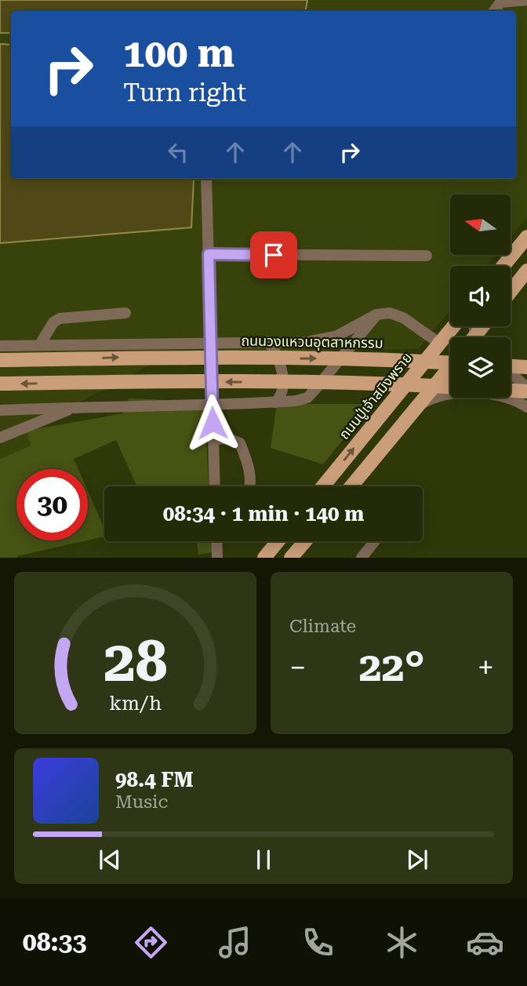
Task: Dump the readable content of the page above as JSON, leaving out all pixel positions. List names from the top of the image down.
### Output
{
  "streets": {
    "main road": ["ถนนวงแหวนอุตสาหกรรม", "ถนนปู่เจ้าสมิงพราย"]
  },
  "north": "left",
  "page": {
    "turn": ["100 m", "Turn right"],
    "limit": "30",
    "trip": "08:34 · 1 min · 140 m",
    "tile": "Climate",
    "heat": ["−", "22°", "+"],
    "song": ["98.4 FM", "Music"],
    "tabs": "08:33",
    "gauge": ["28", "km/h"]
  }
}
